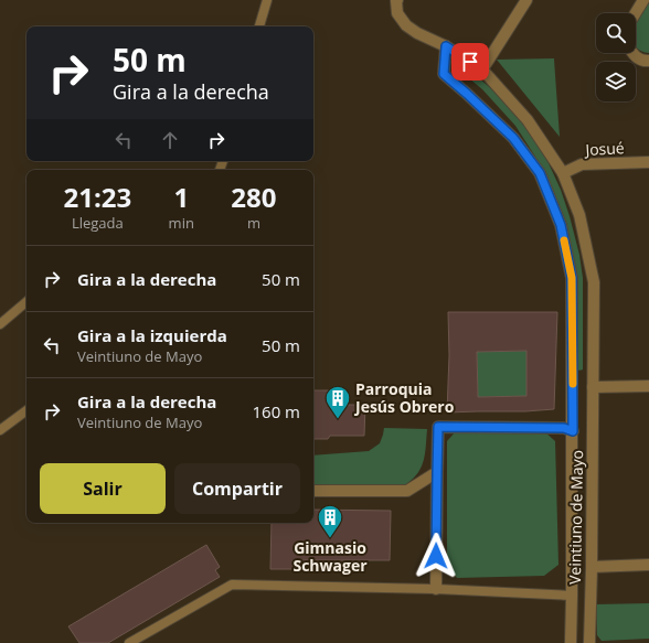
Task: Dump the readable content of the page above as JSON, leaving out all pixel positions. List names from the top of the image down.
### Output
{
  "streets": {
    "street": ["Josué", "Veintiuno de Mayo"]
  },
  "crossings": [
    ["Josué", "Veintiuno de Mayo"]
  ],
  "places": {
    "building": ["Parroquia Jesús Obrero", "Gimnasio Schwager"]
  },
  "page": {
    "turn": ["50 m", "Gira a la derecha"],
    "eta": [
      "21:23",
      "Llegada",
      "1",
      "min",
      "280",
      "m"
    ],
    "list": [
      {
        "name": "Gira a la derecha",
        "value": "50 m"
      },
      {
        "name": "Gira a la izquierda",
        "note": "Veintiuno de Mayo",
        "value": "50 m"
      },
      {
        "name": "Gira a la derecha",
        "note": "Veintiuno de Mayo",
        "value": "160 m"
      }
    ],
    "buttons": ["Salir", "Compartir"]
  }
}
